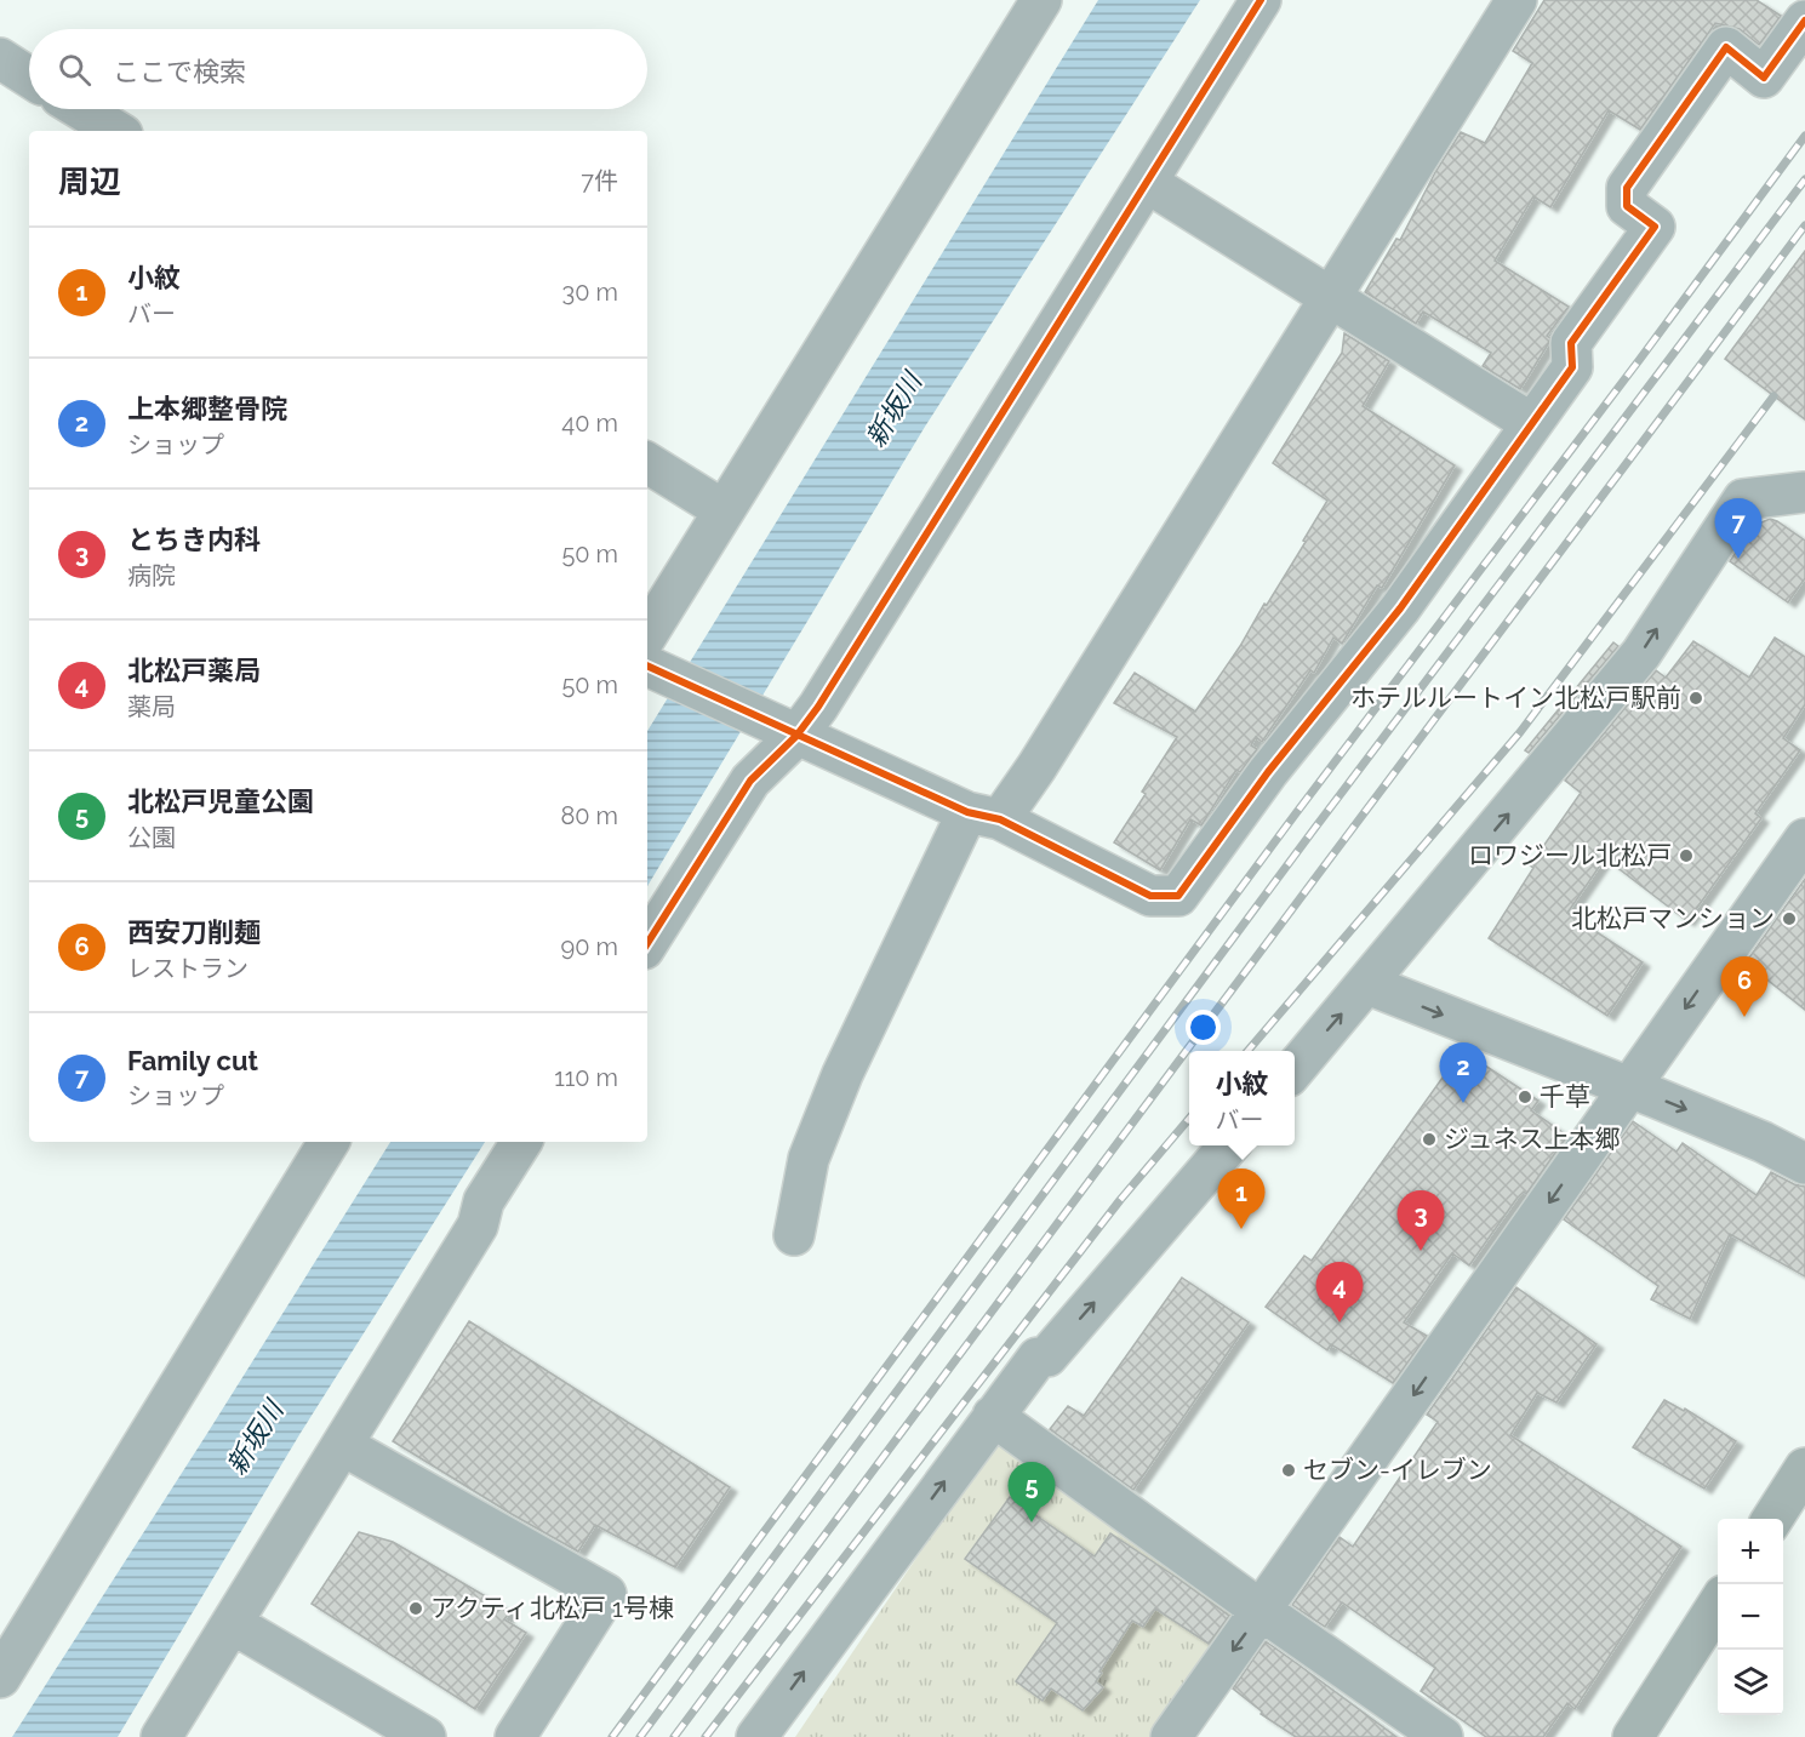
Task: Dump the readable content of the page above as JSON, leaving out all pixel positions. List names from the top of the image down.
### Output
{
  "water": ["新坂川"],
  "places": [
    "ホテルルートイン北松戸駅前",
    "ロワジール北松戸",
    "北松戸マンション",
    "千草",
    "ジュネス上本郷",
    "セブン-イレブン",
    "アクティ北松戸 1号棟"
  ],
  "page": {
    "search": "ここで検索",
    "heading": ["周辺", "7件"],
    "list": [
      {
        "mark": "1",
        "name": "小紋",
        "note": "バー",
        "value": "30 m"
      },
      {
        "mark": "2",
        "name": "上本郷整骨院",
        "note": "ショップ",
        "value": "40 m"
      },
      {
        "mark": "3",
        "name": "とちき内科",
        "note": "病院",
        "value": "50 m"
      },
      {
        "mark": "4",
        "name": "北松戸薬局",
        "note": "薬局",
        "value": "50 m"
      },
      {
        "mark": "5",
        "name": "北松戸児童公園",
        "note": "公園",
        "value": "80 m"
      },
      {
        "mark": "6",
        "name": "西安刀削麺",
        "note": "レストラン",
        "value": "90 m"
      },
      {
        "mark": "7",
        "name": "Family cut",
        "note": "ショップ",
        "value": "110 m"
      }
    ],
    "pins": [
      "7",
      "6",
      "2",
      "1",
      "3",
      "4",
      "5"
    ],
    "popup": ["小紋", "バー"],
    "map_buttons": ["+", "−"]
  }
}
